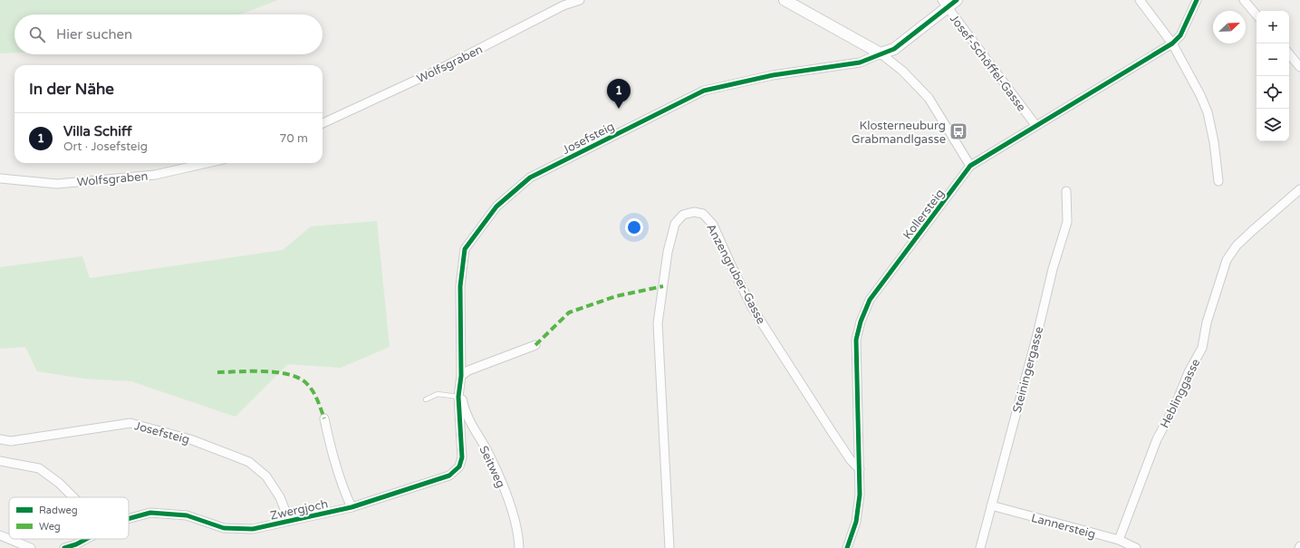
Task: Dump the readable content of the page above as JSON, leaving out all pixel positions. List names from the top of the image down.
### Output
{
  "streets": {
    "street": [
      "Josef-Schöffel-Gasse",
      "Wolfsgraben",
      "Josefsteig",
      "Kollersteig",
      "Anzengruber-Gasse",
      "Steiningergasse",
      "Heblinggasse",
      "Seitweg",
      "Zwergjoch",
      "Lannersteig"
    ]
  },
  "crossings": [
    ["Josef-Schöffel-Gasse", "Kollersteig"],
    ["Josefsteig", "Seitweg"],
    ["Josefsteig", "Zwergjoch"],
    ["Kollersteig", "Anzengruber-Gasse"],
    ["Steiningergasse", "Lannersteig"],
    ["Heblinggasse", "Lannersteig"],
    ["Seitweg", "Zwergjoch"]
  ],
  "places": {
    "bus stop": ["Klosterneuburg Grabmandlgasse"]
  },
  "legend": ["Radweg", "Weg"],
  "north": "top right",
  "page": {
    "map_buttons": ["+", "−"],
    "search": "Hier suchen",
    "heading": "In der Nähe",
    "pins": "1",
    "list": [
      {
        "mark": "1",
        "name": "Villa Schiff",
        "note": "Ort · Josefsteig",
        "value": "70 m"
      }
    ]
  }
}
